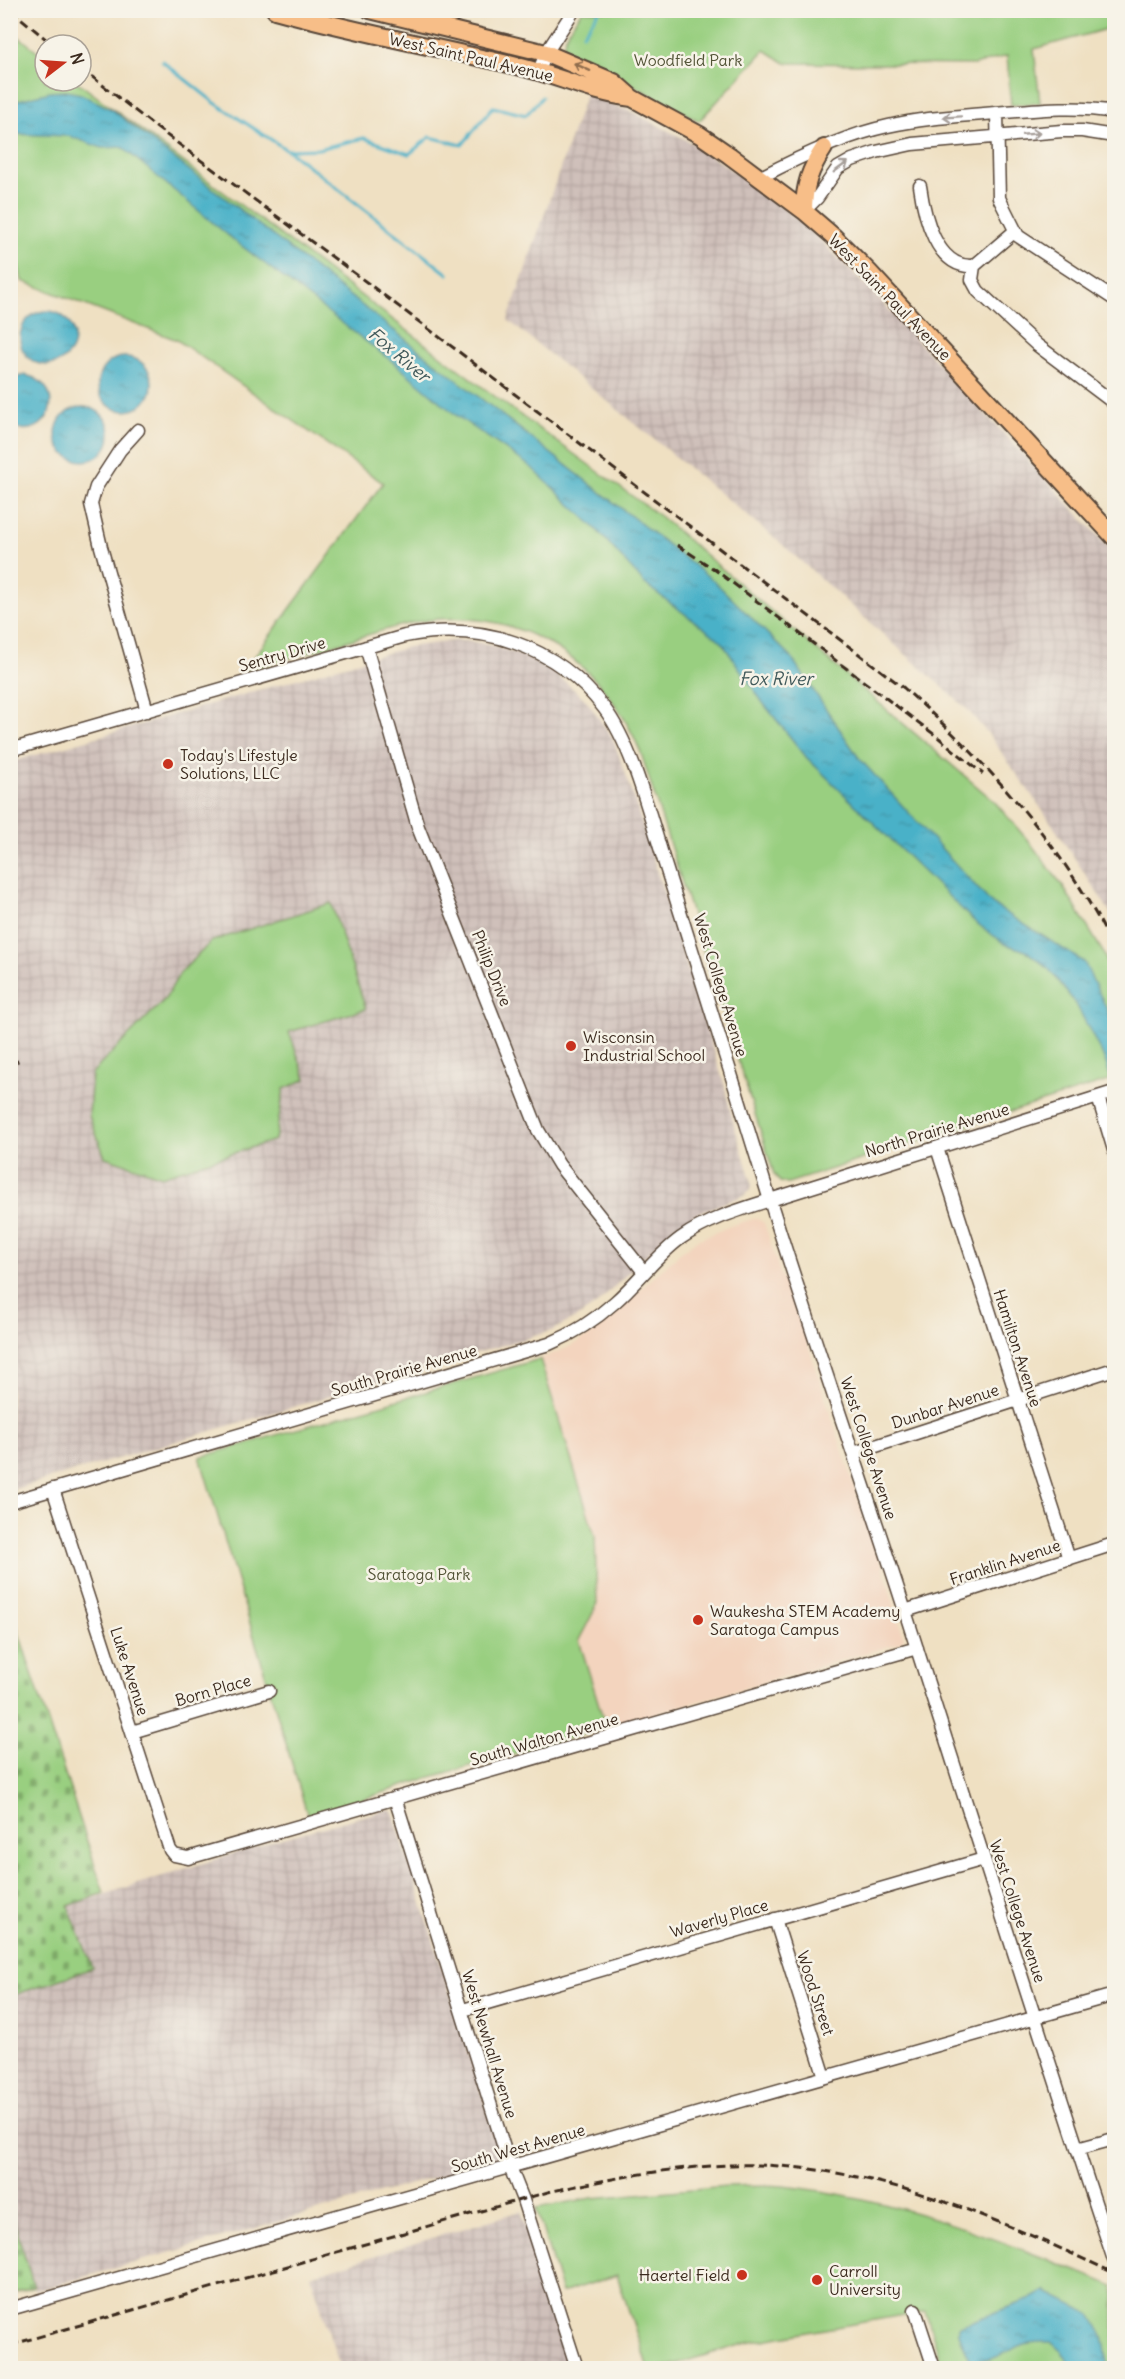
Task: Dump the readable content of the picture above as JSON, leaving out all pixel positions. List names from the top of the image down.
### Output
{
  "streets": {
    "main road": ["West Saint Paul Avenue"],
    "street": [
      "Sentry Drive",
      "Philip Drive",
      "West College Avenue",
      "North Prairie Avenue",
      "Hamilton Avenue",
      "South Prairie Avenue",
      "Dunbar Avenue",
      "Franklin Avenue",
      "Luke Avenue",
      "Born Place",
      "South Walton Avenue",
      "Waverly Place",
      "Wood Street",
      "West Newhall Avenue",
      "South West Avenue"
    ]
  },
  "crossings": [
    ["Sentry Drive", "Philip Drive"],
    ["Sentry Drive", "West College Avenue"],
    ["Philip Drive", "South Prairie Avenue"],
    ["West College Avenue", "North Prairie Avenue"],
    ["West College Avenue", "South Prairie Avenue"],
    ["West College Avenue", "Dunbar Avenue"],
    ["West College Avenue", "Franklin Avenue"],
    ["West College Avenue", "South Walton Avenue"],
    ["West College Avenue", "Waverly Place"],
    ["West College Avenue", "South West Avenue"],
    ["North Prairie Avenue", "Hamilton Avenue"],
    ["North Prairie Avenue", "South Prairie Avenue"],
    ["Hamilton Avenue", "Dunbar Avenue"],
    ["Hamilton Avenue", "Franklin Avenue"],
    ["South Prairie Avenue", "Luke Avenue"],
    ["Luke Avenue", "Born Place"],
    ["Luke Avenue", "South Walton Avenue"],
    ["South Walton Avenue", "West Newhall Avenue"],
    ["Waverly Place", "Wood Street"],
    ["Waverly Place", "West Newhall Avenue"],
    ["Wood Street", "South West Avenue"],
    ["West Newhall Avenue", "South West Avenue"]
  ],
  "water": ["Fox River"],
  "parks": ["Woodfield Park", "Saratoga Park"],
  "places": [
    "Today's Lifestyle Solutions, LLC",
    "Wisconsin Industrial School",
    "Waukesha STEM Academy Saratoga Campus",
    "Haertel Field",
    "Carroll University"
  ],
  "north": "right"
}
